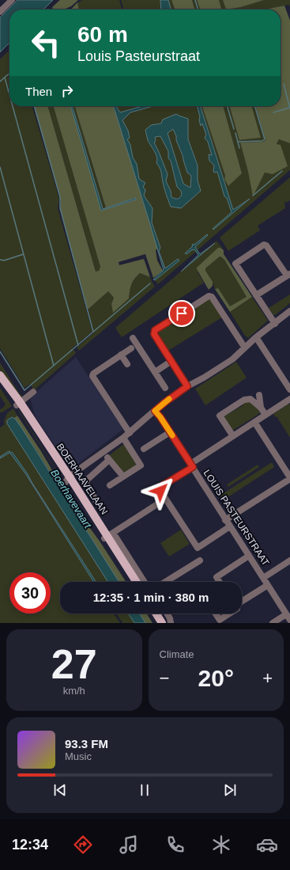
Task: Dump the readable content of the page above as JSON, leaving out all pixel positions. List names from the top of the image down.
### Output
{
  "streets": {
    "main road": ["BOERHAAVELAAN"],
    "street": ["LOUIS PASTEURSTRAAT"]
  },
  "water": ["Boerhavevaart"],
  "page": {
    "turn": ["60 m", "Louis Pasteurstraat"],
    "then": "Then",
    "limit": "30",
    "trip": "12:35 · 1 min · 380 m",
    "tile": [
      ["27", "km/h"],
      "Climate"
    ],
    "heat": ["−", "20°", "+"],
    "song": ["93.3 FM", "Music"],
    "tabs": "12:34"
  }
}
